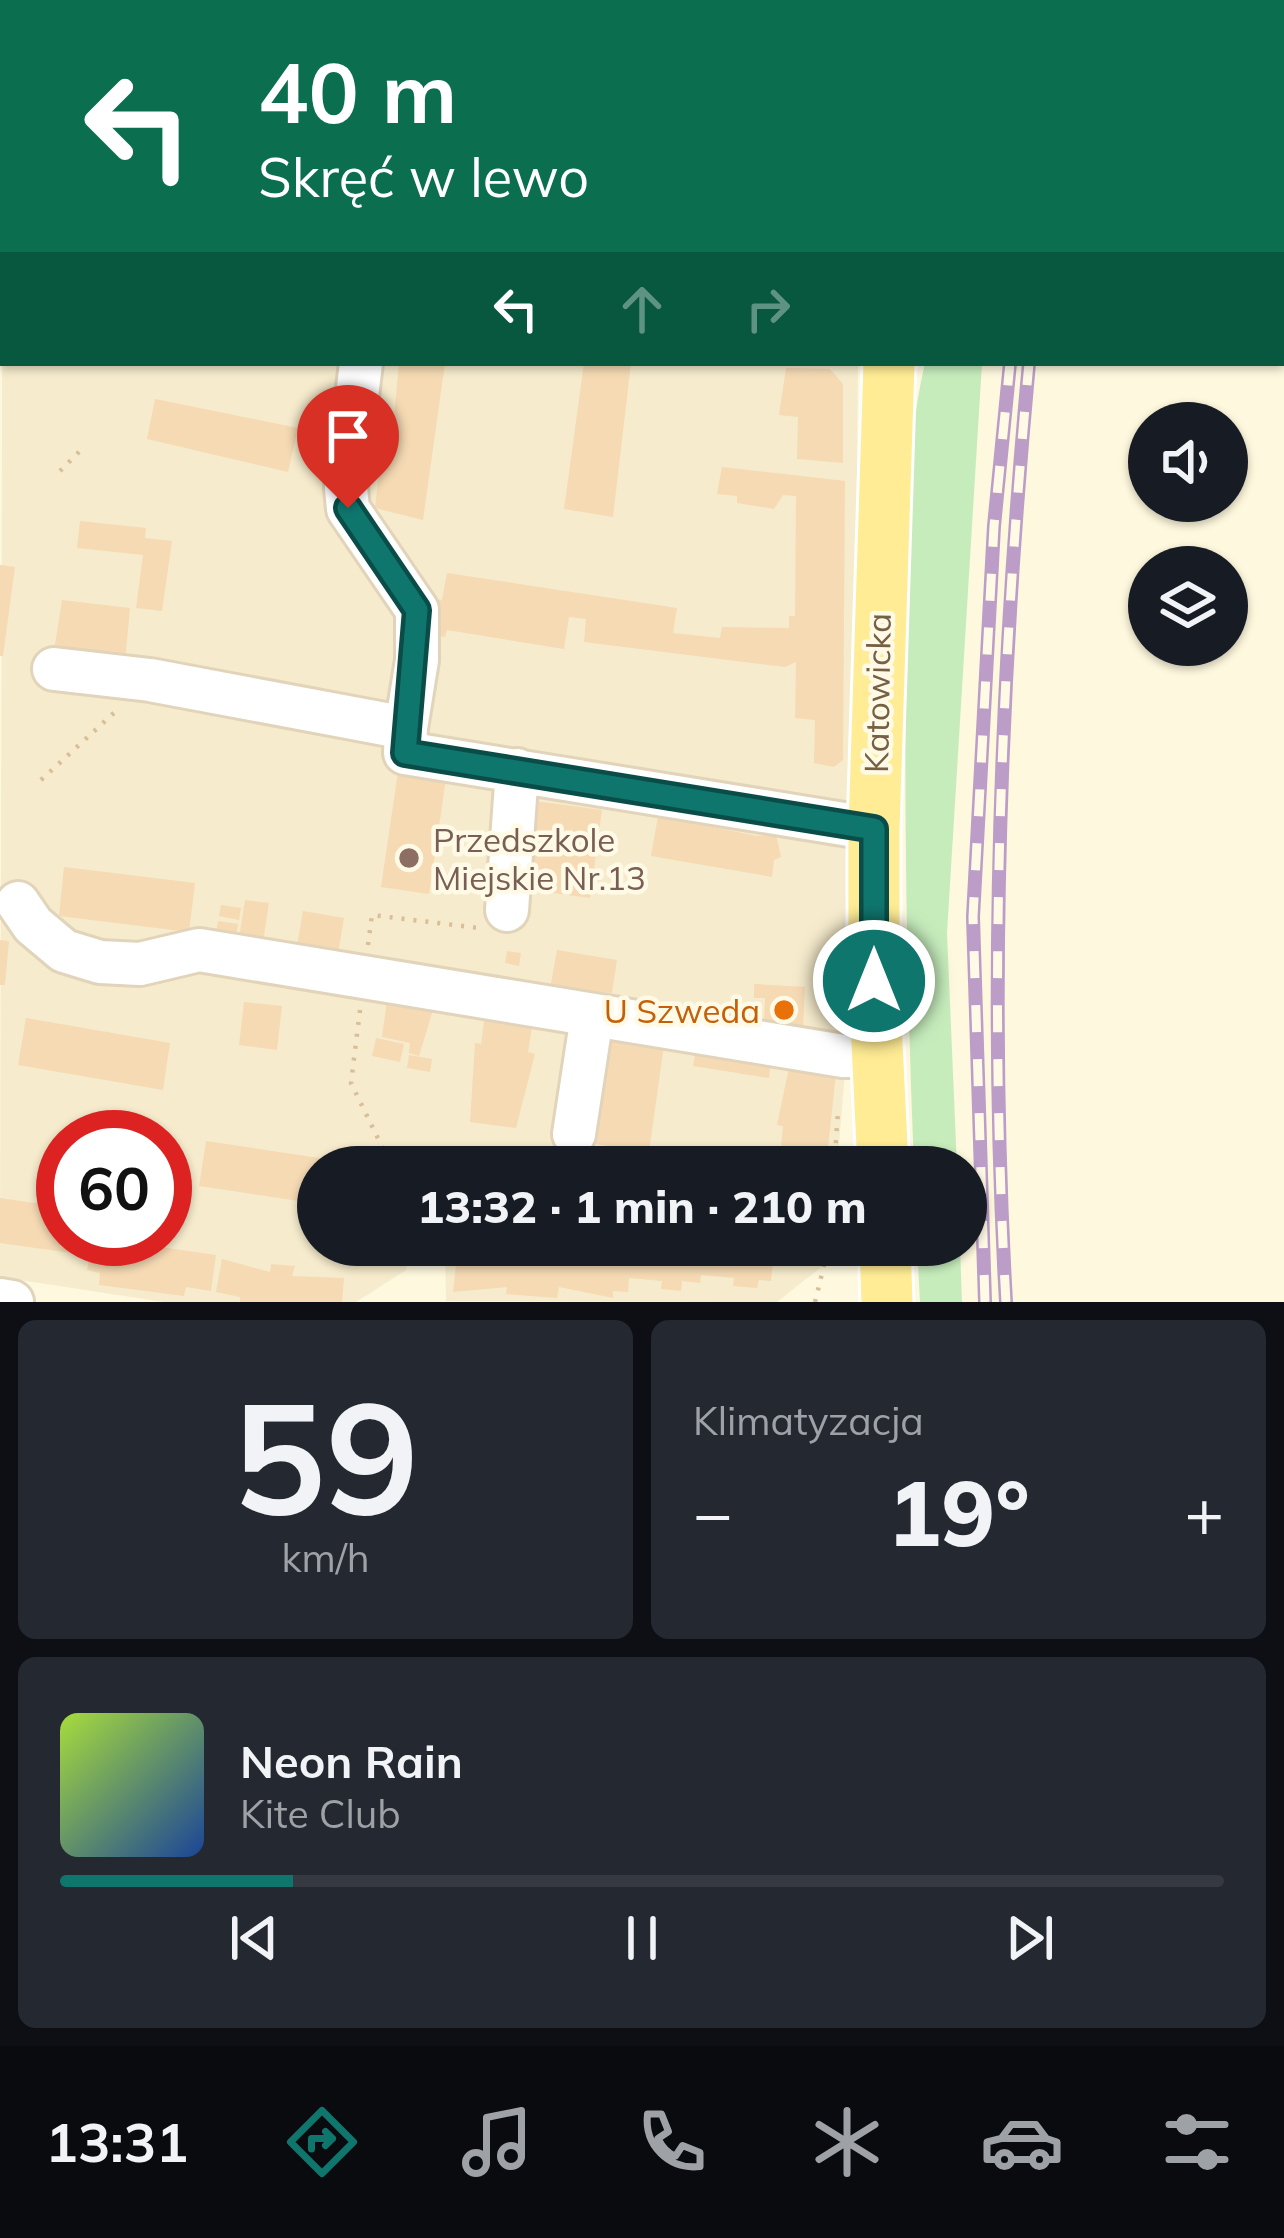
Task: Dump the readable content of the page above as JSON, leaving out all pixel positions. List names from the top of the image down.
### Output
{
  "streets": {
    "main road": ["Katowicka"]
  },
  "places": ["Przedszkole Miejskie Nr.13", "U Szweda"],
  "page": {
    "turn": ["40 m", "Skręć w lewo"],
    "limit": "60",
    "trip": "13:32 · 1 min · 210 m",
    "tile": [
      ["59", "km/h"],
      "Klimatyzacja"
    ],
    "heat": ["−", "19°", "+"],
    "song": ["Neon Rain", "Kite Club"],
    "tabs": "13:31"
  }
}
